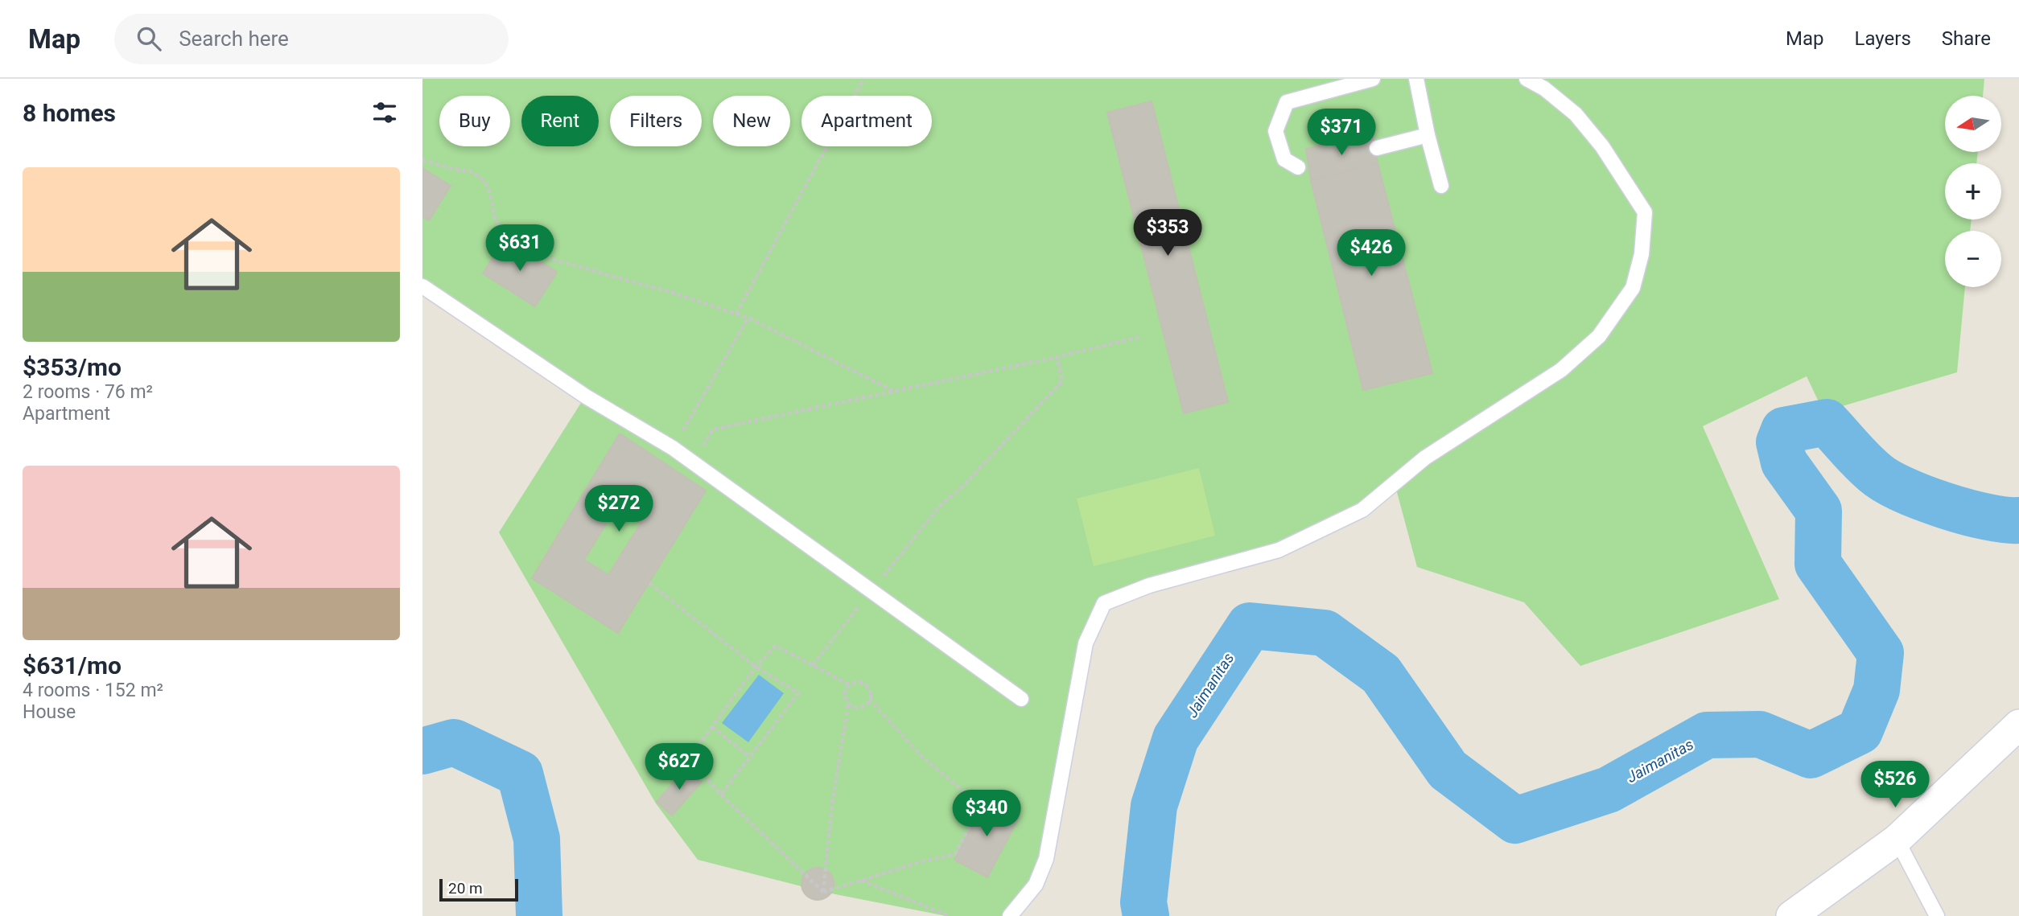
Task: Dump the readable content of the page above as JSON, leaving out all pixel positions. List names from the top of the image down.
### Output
{
  "water": ["Jaimanitas"],
  "scale_bar": "20 m",
  "north": "left",
  "page": {
    "header": "Map",
    "search": "Search here",
    "nav": ["Map", "Layers", "Share"],
    "heading": "8 homes",
    "map_buttons": ["+", "−"],
    "chip": [
      "Buy",
      "Rent",
      "Filters",
      "New",
      "Apartment"
    ],
    "price": [
      "$371",
      "$353",
      "$631",
      "$426",
      "$272",
      "$627",
      "$526",
      "$340"
    ],
    "list": [
      {
        "name": "$353/mo",
        "note": "2 rooms · 76 m² · Apartment"
      },
      {
        "name": "$631/mo",
        "note": "4 rooms · 152 m² · House"
      }
    ],
    "scale": "20 m"
  }
}
